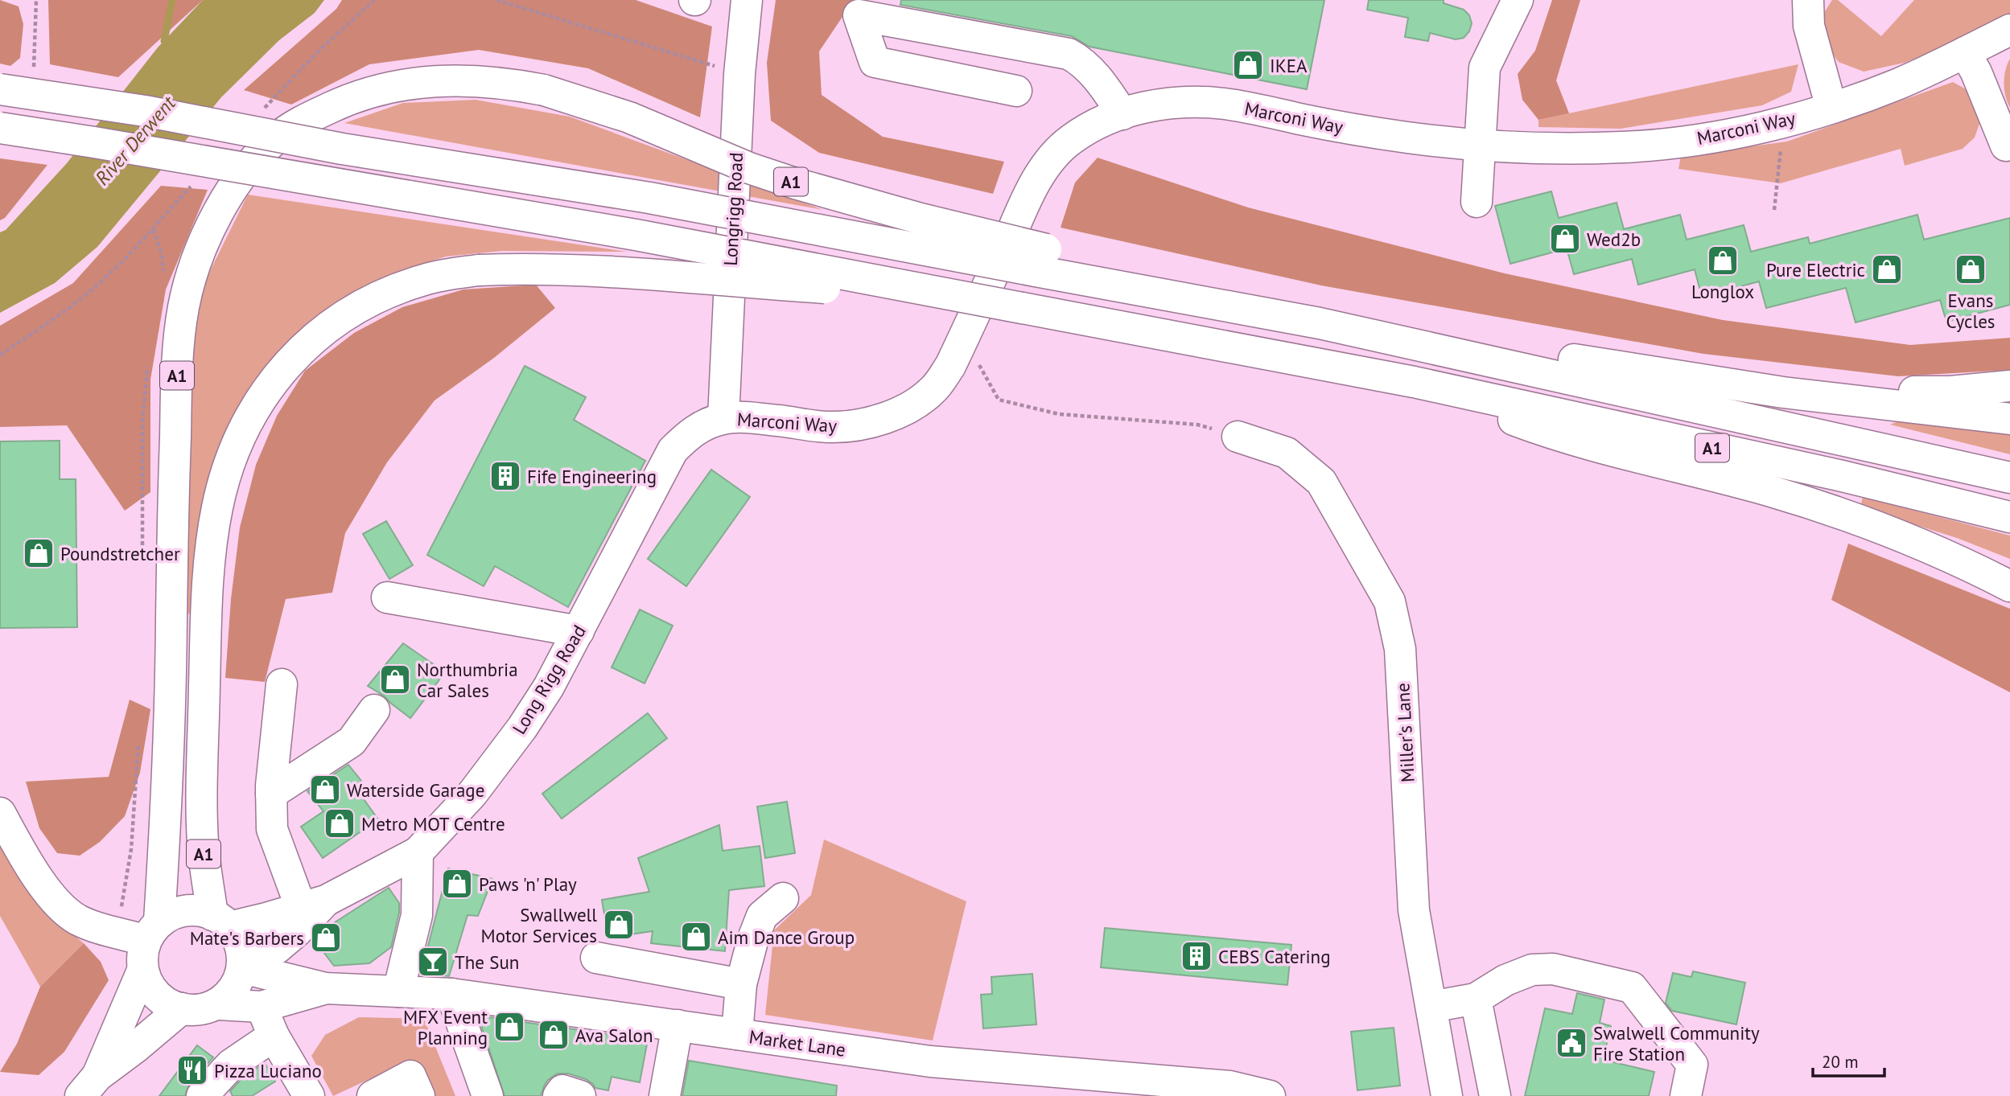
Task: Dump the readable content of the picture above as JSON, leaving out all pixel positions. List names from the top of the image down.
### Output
{
  "streets": {
    "main road": [
      "Marconi Way",
      "A1",
      "Longrigg Road",
      "Long Rigg Road",
      "Miller's Lane",
      "Market Lane"
    ]
  },
  "crossings": [
    ["Marconi Way", "Longrigg Road"],
    ["Marconi Way", "Long Rigg Road"],
    ["A1", "Market Lane"],
    ["Longrigg Road", "Long Rigg Road"]
  ],
  "water": ["River Derwent"],
  "places": {
    "shop": [
      "IKEA",
      "Wed2b",
      "Longlox",
      "Pure Electric",
      "Evans Cycles",
      "Poundstretcher",
      "Northumbria Car Sales",
      "Waterside Garage",
      "Metro MOT Centre",
      "Paws 'n' Play",
      "Swallwell Motor Services",
      "Aim Dance Group",
      "Mate's Barbers",
      "MFX Event Planning",
      "Ava Salon"
    ],
    "building": ["Fife Engineering", "CEBS Catering"],
    "bar": ["The Sun"],
    "public building": ["Swalwell Community Fire Station"],
    "restaurant": ["Pizza Luciano"]
  },
  "scale_bar": "20 m"
}
